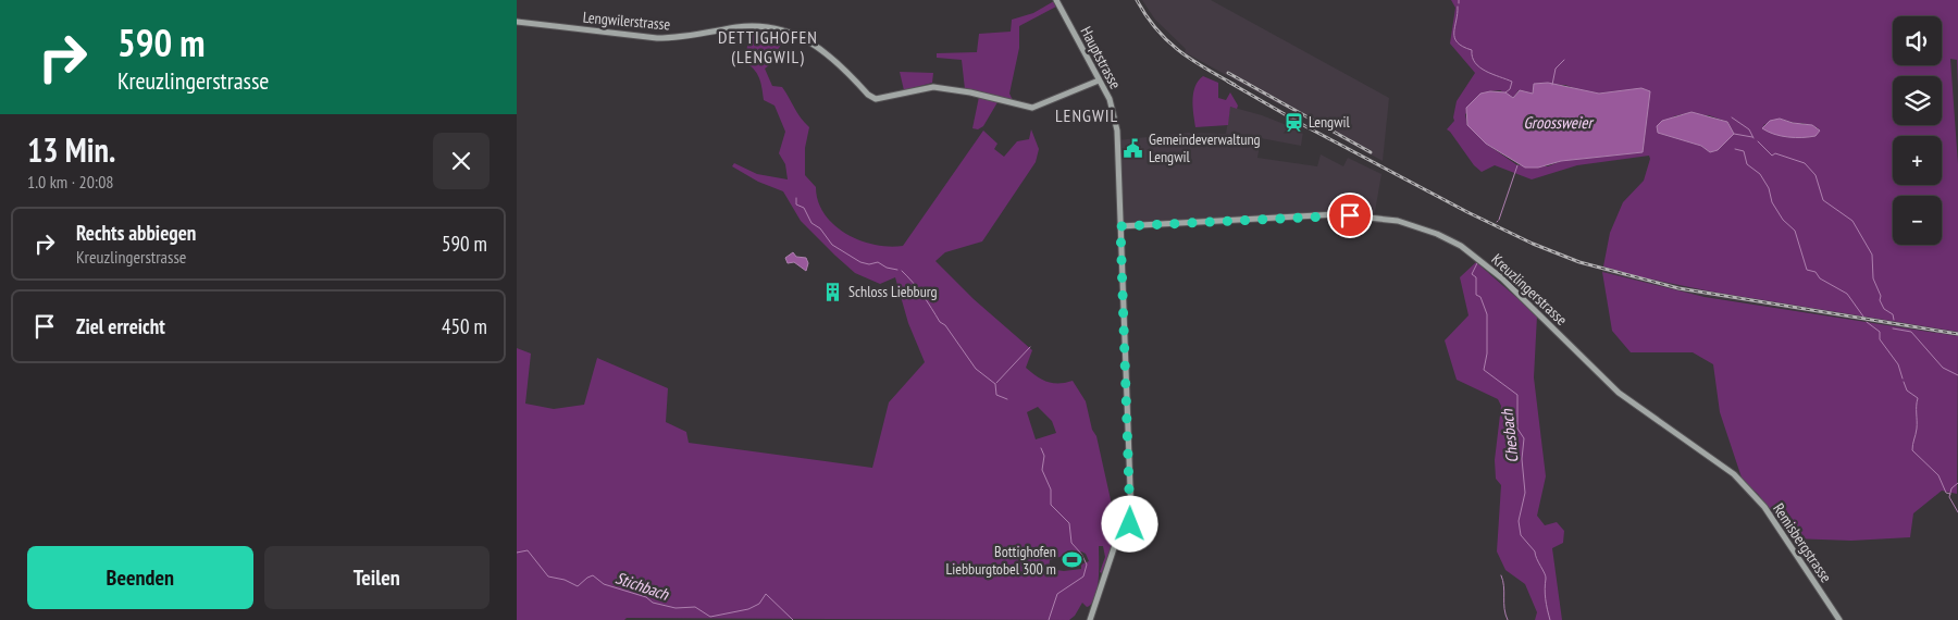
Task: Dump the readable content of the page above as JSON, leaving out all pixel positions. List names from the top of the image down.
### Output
{
  "streets": {
    "street": [
      "Lengwilerstrasse",
      "Hauptstrasse",
      "Kreuzlingerstrasse",
      "Remisbergstrasse"
    ]
  },
  "crossings": [
    ["Lengwilerstrasse", "Hauptstrasse"],
    ["Hauptstrasse", "Kreuzlingerstrasse"],
    ["Kreuzlingerstrasse", "Remisbergstrasse"]
  ],
  "districts": ["DETTIGHOFEN (LENGWIL)", "LENGWIL"],
  "water": ["Groossweier", "Chesbach", "Stichbach"],
  "places": {
    "station": ["Lengwil"],
    "public building": ["Gemeindeverwaltung Lengwil"],
    "building": ["Schloss Liebburg"],
    "sports": ["Bottighofen Liebburgtobel 300 m"]
  },
  "page": {
    "turn": ["590 m", "Kreuzlingerstrasse"],
    "map_buttons": ["+", "−"],
    "heading": ["13 Min.", "1.0 km · 20:08"],
    "list": [
      {
        "name": "Rechts abbiegen",
        "note": "Kreuzlingerstrasse",
        "value": "590 m"
      },
      {
        "name": "Ziel erreicht",
        "value": "450 m"
      }
    ],
    "buttons": ["Beenden", "Teilen"]
  }
}
